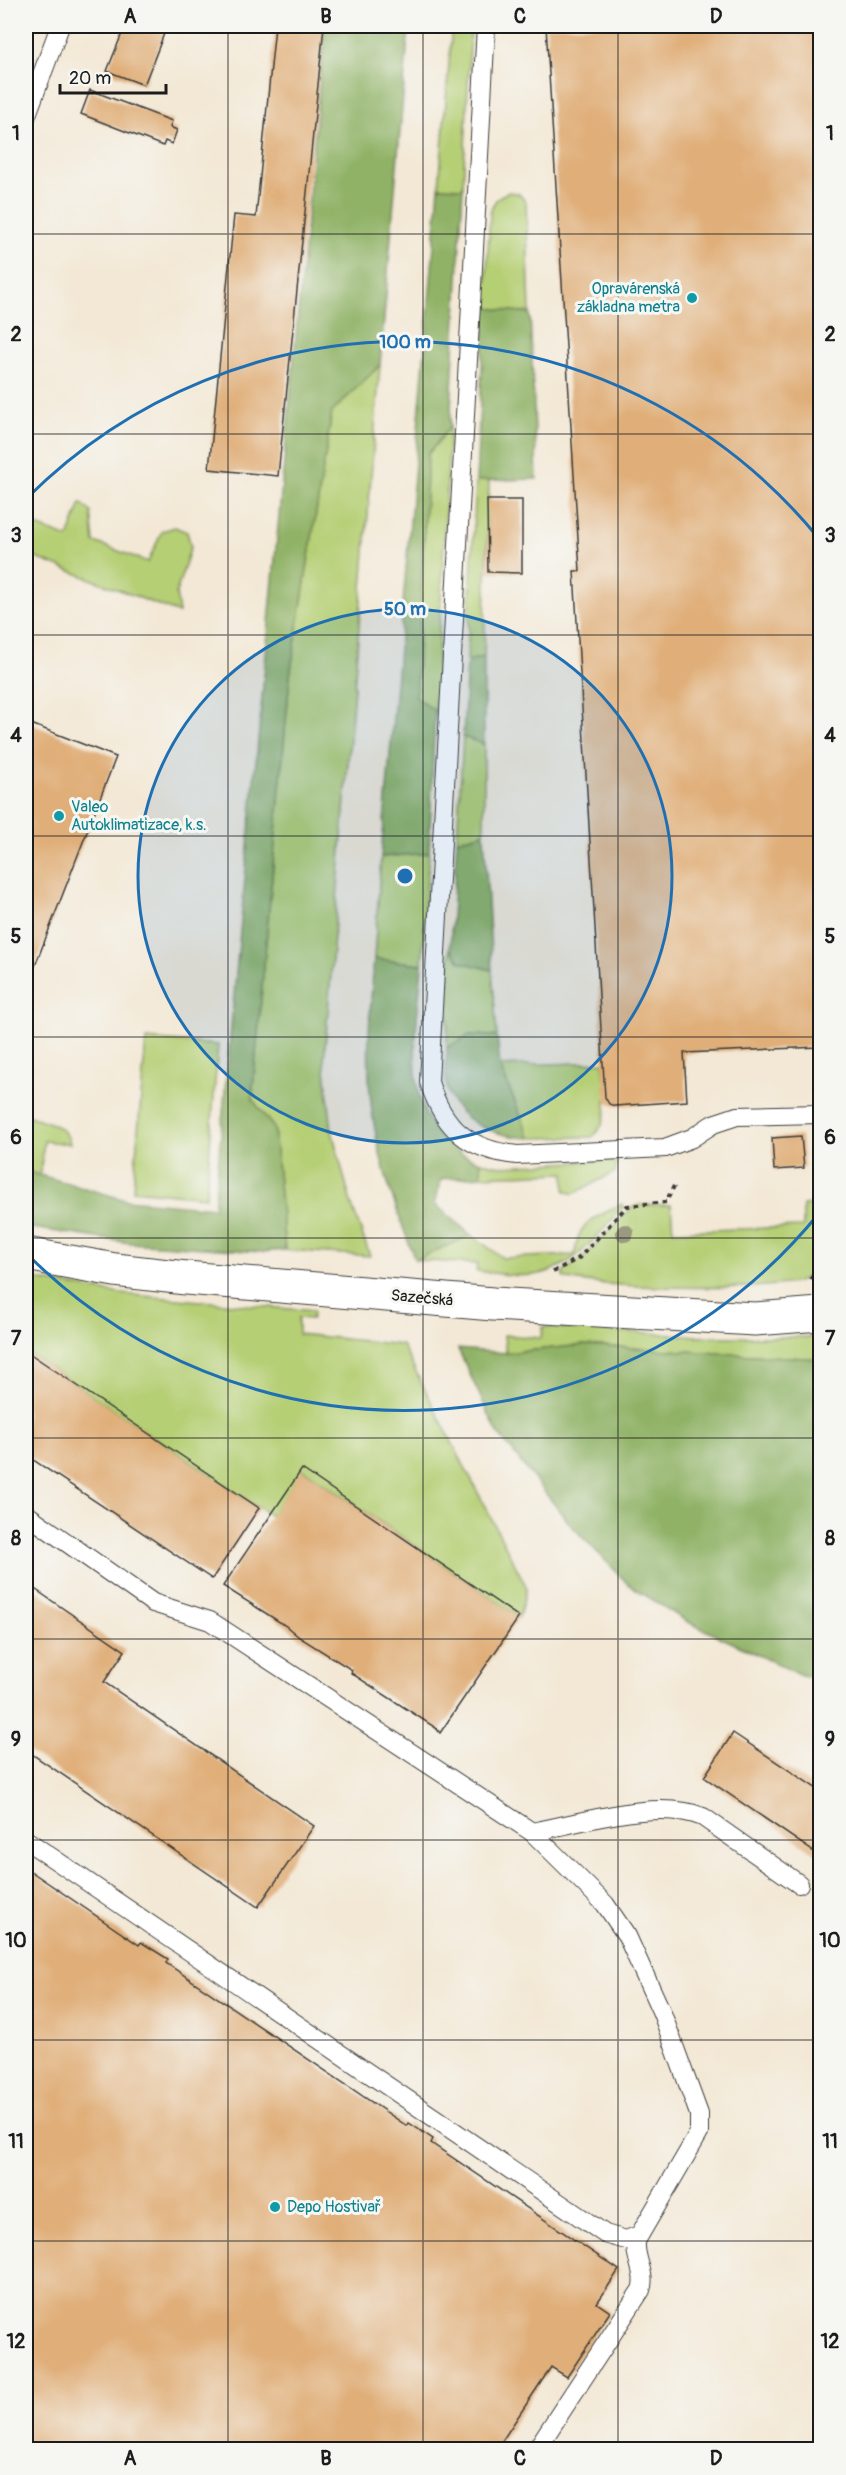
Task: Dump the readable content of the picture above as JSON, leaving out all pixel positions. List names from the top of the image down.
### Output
{
  "streets": {
    "street": ["Sazečská"]
  },
  "places": ["Opravárenská základna metra", "Valeo Autoklimatizace, k.s.", "Depo Hostivař"],
  "scale_bar": "20 m",
  "grid": {
    "columns": [
      "A",
      "B",
      "C",
      "D"
    ],
    "rows": [
      "1",
      "2",
      "3",
      "4",
      "5",
      "6",
      "7",
      "8",
      "9",
      "10",
      "11",
      "12"
    ]
  },
  "rings": ["100 m", "50 m"]
}
